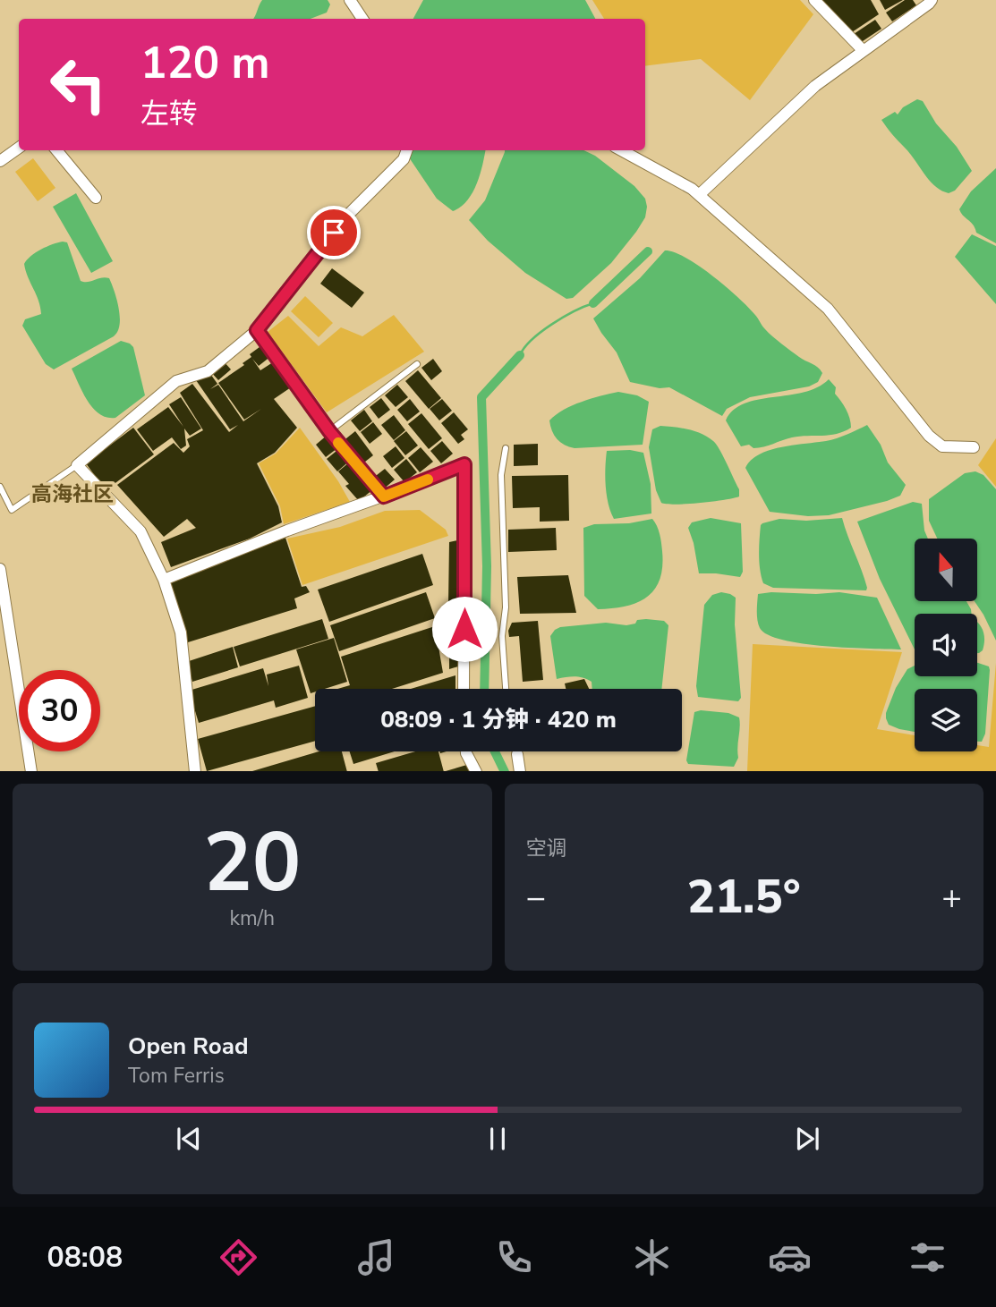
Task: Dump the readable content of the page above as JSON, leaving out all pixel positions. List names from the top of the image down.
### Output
{
  "districts": ["高海社区"],
  "north": "top",
  "page": {
    "turn": ["120 m", "左转"],
    "limit": "30",
    "trip": "08:09 · 1 分钟 · 420 m",
    "tile": [
      ["20", "km/h"],
      "空调"
    ],
    "heat": ["−", "21.5°", "+"],
    "song": ["Open Road", "Tom Ferris"],
    "tabs": "08:08"
  }
}
